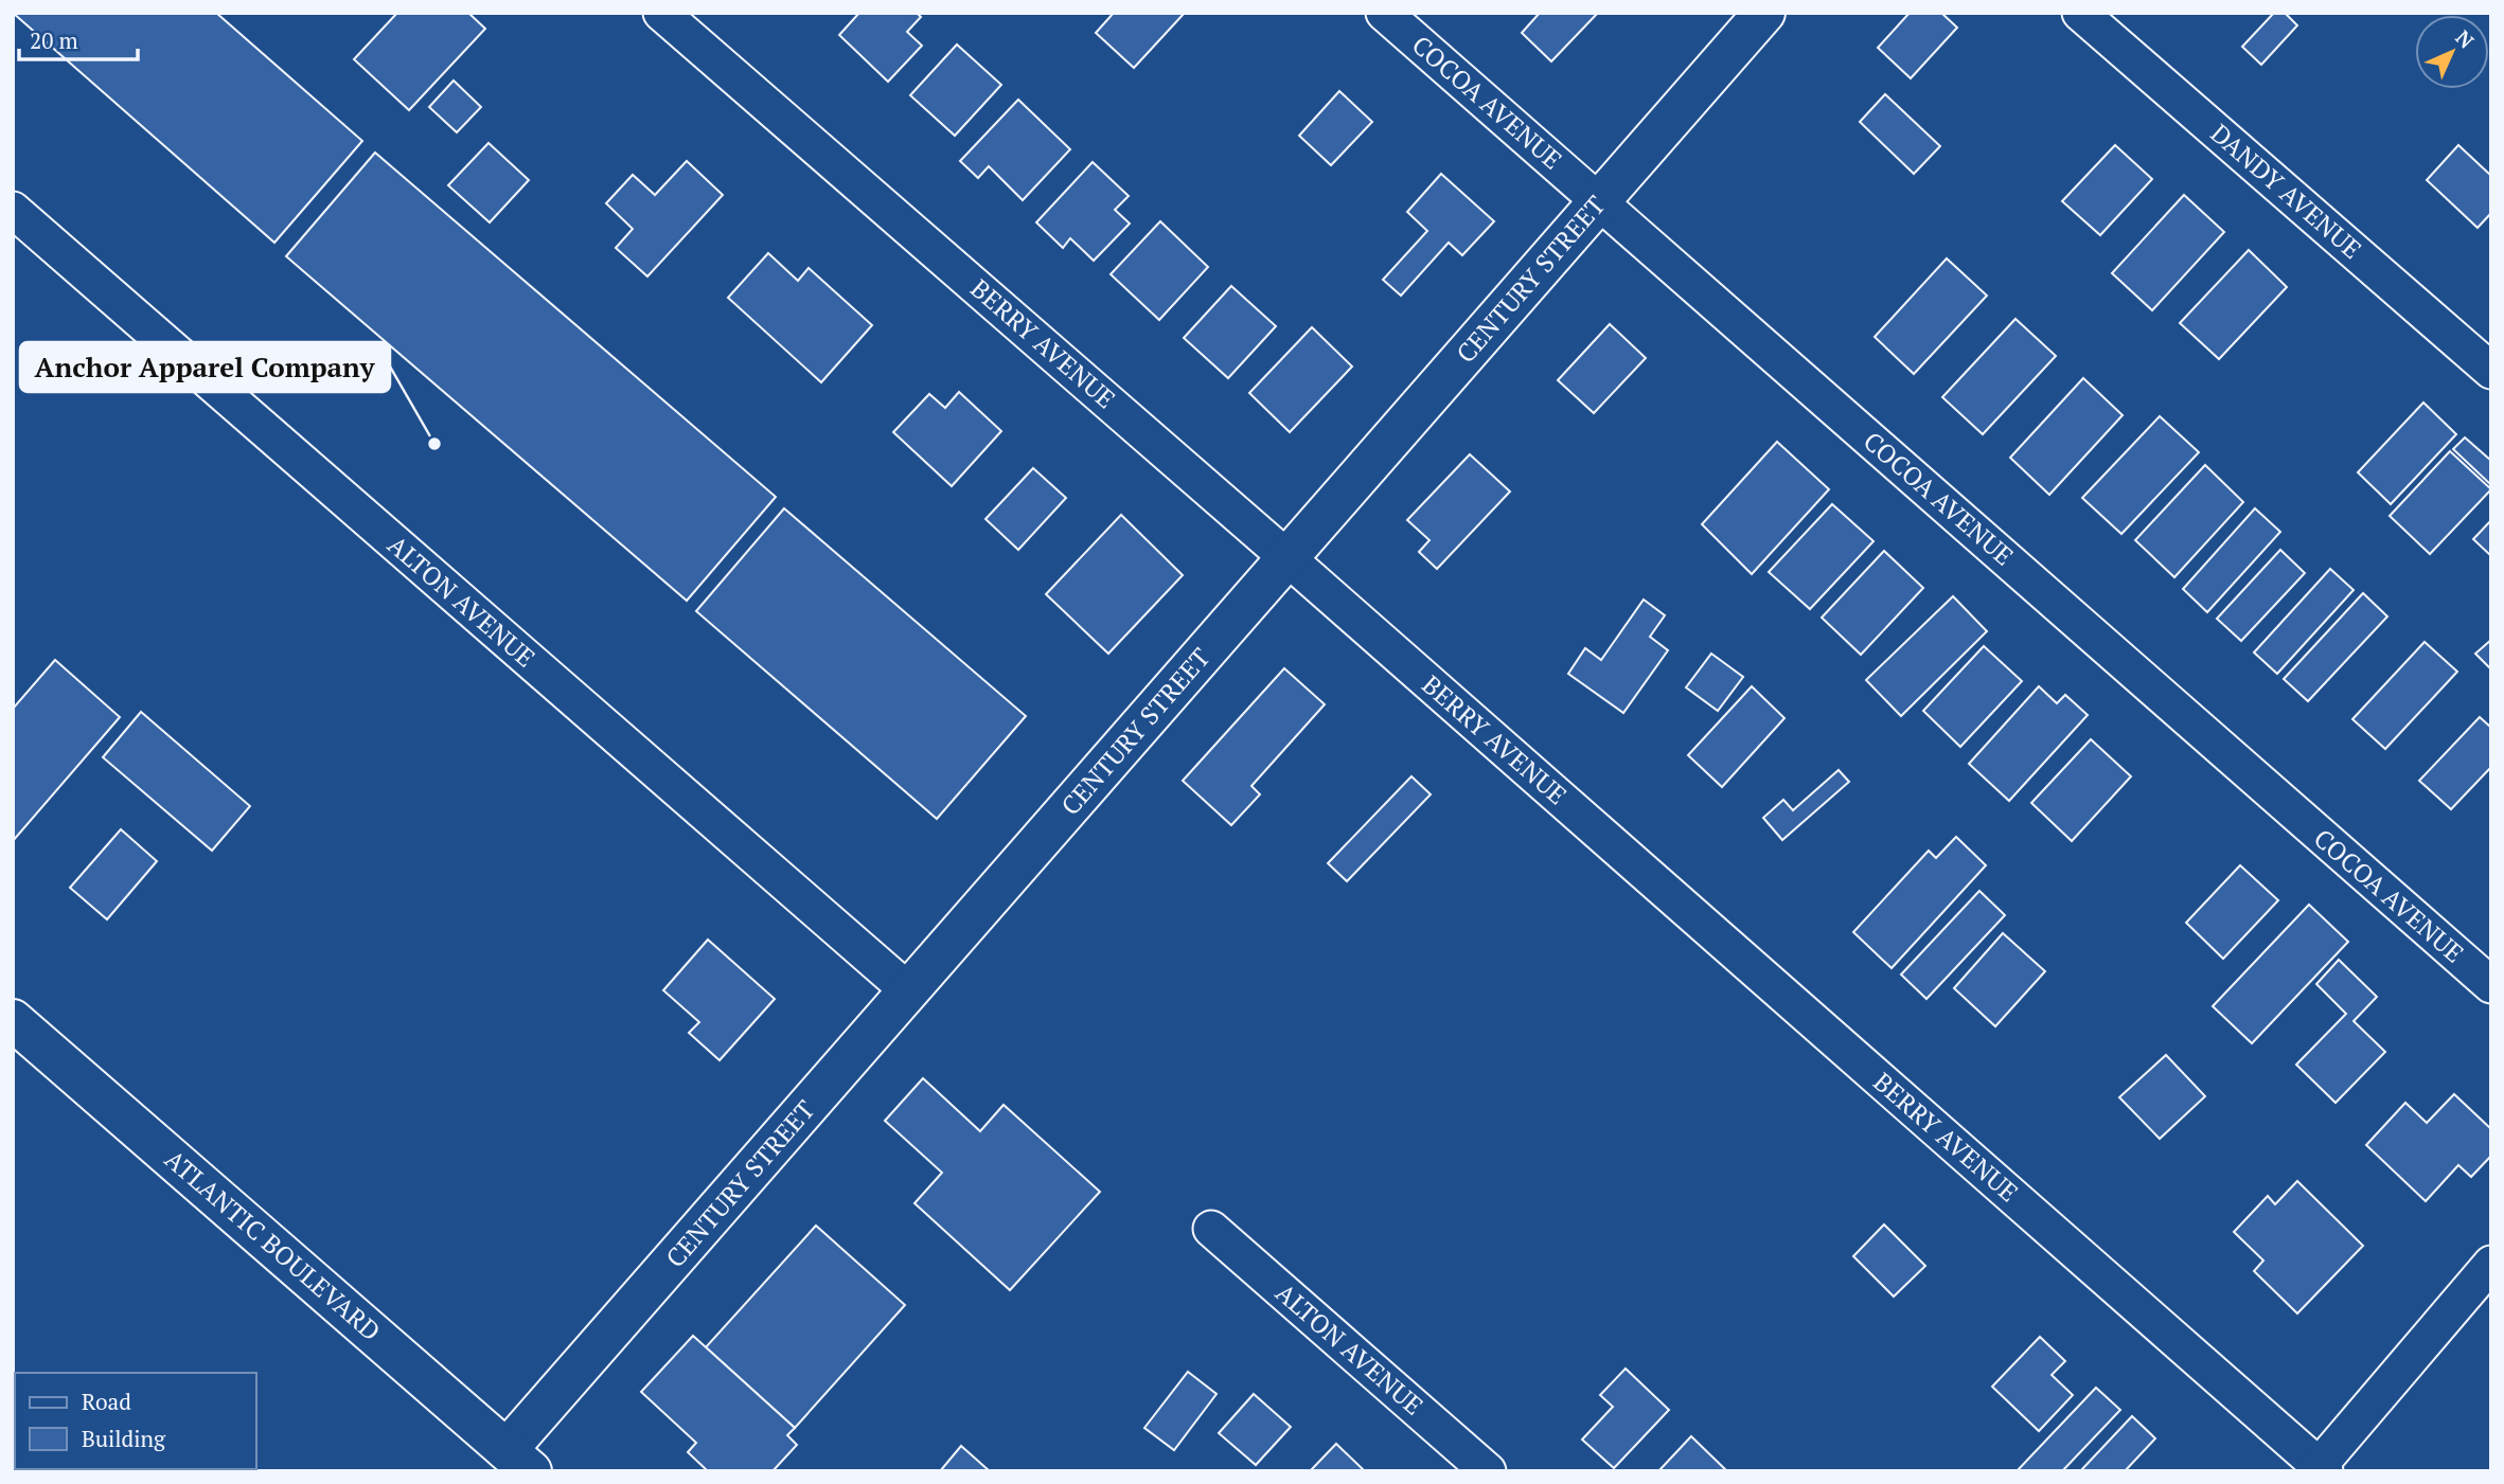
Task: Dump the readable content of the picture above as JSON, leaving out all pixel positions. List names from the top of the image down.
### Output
{
  "streets": {
    "street": [
      "COCOA AVENUE",
      "DANDY AVENUE",
      "CENTURY STREET",
      "BERRY AVENUE",
      "ALTON AVENUE",
      "ATLANTIC BOULEVARD"
    ]
  },
  "crossings": [
    ["COCOA AVENUE", "CENTURY STREET"],
    ["CENTURY STREET", "BERRY AVENUE"],
    ["CENTURY STREET", "ALTON AVENUE"],
    ["CENTURY STREET", "ATLANTIC BOULEVARD"]
  ],
  "places": ["Anchor Apparel Company"],
  "legend": ["Road", "Building"],
  "scale_bar": "20 m",
  "north": "top right"
}
